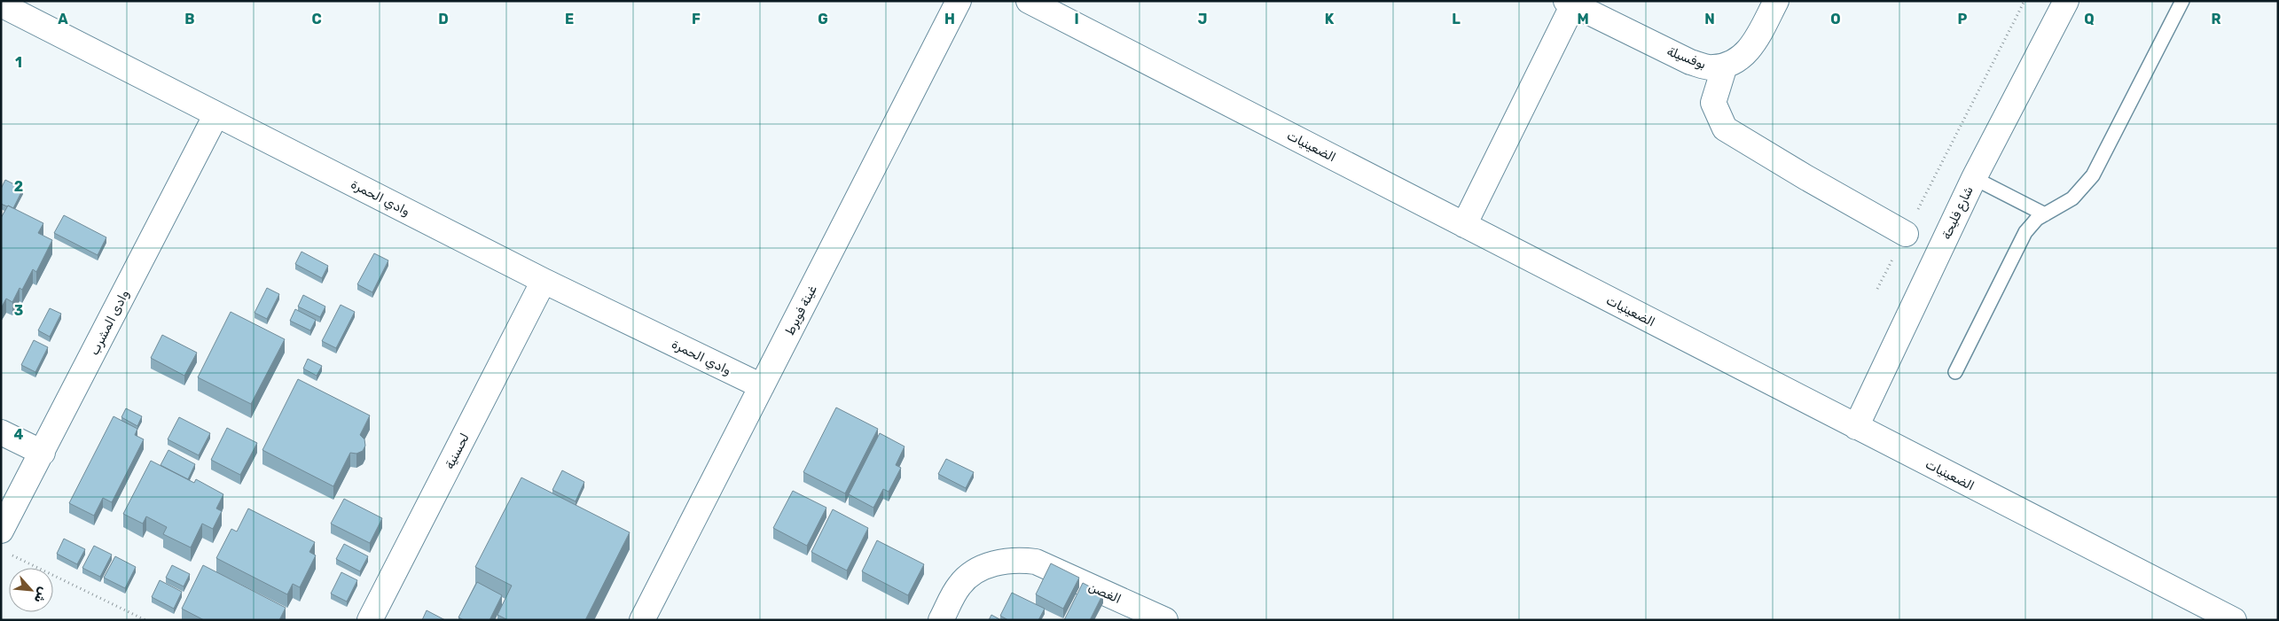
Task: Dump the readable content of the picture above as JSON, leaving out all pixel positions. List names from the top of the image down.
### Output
{
  "streets": {
    "street": [
      "بوفسيلة",
      "الضعينيات",
      "وادي الحمرة",
      "شارع فليحة",
      "غينة فويرط",
      "وادى المشرب",
      "لحسنية",
      "الغصن"
    ]
  },
  "crossings": [
    ["بوفسيلة", "الضعينيات"],
    ["الضعينيات", "شارع فليحة"],
    ["وادي الحمرة", "غينة فويرط"],
    ["وادي الحمرة", "وادى المشرب"],
    ["وادي الحمرة", "لحسنية"]
  ],
  "north": "bottom right",
  "grid": {
    "columns": [
      "A",
      "B",
      "C",
      "D",
      "E",
      "F",
      "G",
      "H",
      "I",
      "J",
      "K",
      "L",
      "M",
      "N",
      "O",
      "P",
      "Q",
      "R"
    ],
    "rows": [
      "1",
      "2",
      "3",
      "4"
    ]
  }
}
